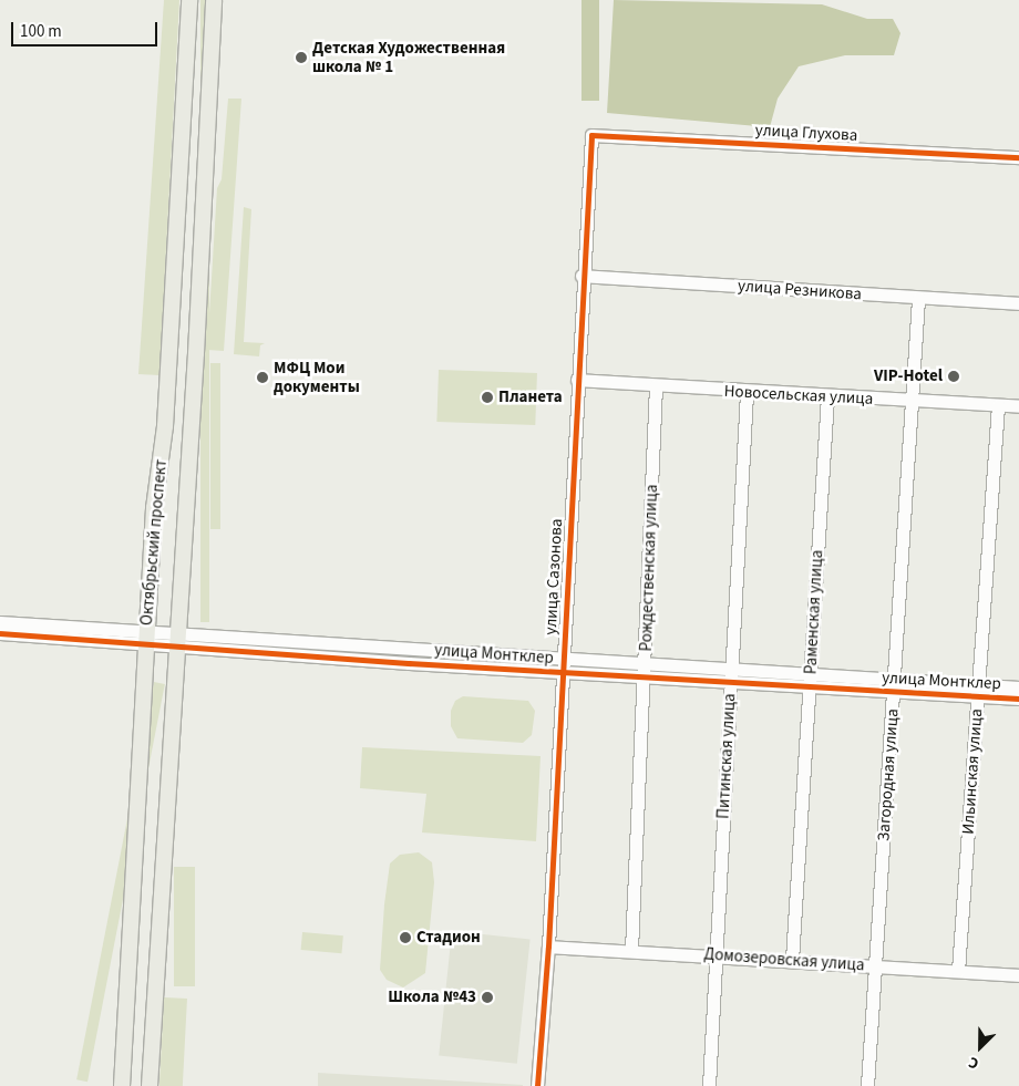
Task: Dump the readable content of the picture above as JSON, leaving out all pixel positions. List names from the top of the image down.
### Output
{
  "streets": {
    "main road": ["Октябрьский проспект"],
    "street": [
      "улица Глухова",
      "улица Резникова",
      "Новосельская улица",
      "Рождественская улица",
      "улица Сазонова",
      "Раменская улица",
      "улица Монтклер",
      "Питинская улица",
      "Ильинская улица",
      "Загородная улица",
      "Домозеровская улица"
    ]
  },
  "crossings": [
    ["улица Глухова", "улица Сазонова"],
    ["улица Резникова", "улица Сазонова"],
    ["улица Резникова", "Загородная улица"],
    ["Новосельская улица", "Рождественская улица"],
    ["Новосельская улица", "улица Сазонова"],
    ["Новосельская улица", "Раменская улица"],
    ["Новосельская улица", "Питинская улица"],
    ["Новосельская улица", "Ильинская улица"],
    ["Новосельская улица", "Загородная улица"],
    ["Октябрьский проспект", "улица Монтклер"],
    ["Рождественская улица", "улица Монтклер"],
    ["Рождественская улица", "Домозеровская улица"],
    ["улица Сазонова", "улица Монтклер"],
    ["улица Сазонова", "Домозеровская улица"],
    ["Раменская улица", "улица Монтклер"],
    ["Раменская улица", "Домозеровская улица"],
    ["улица Монтклер", "Питинская улица"],
    ["улица Монтклер", "Ильинская улица"],
    ["улица Монтклер", "Загородная улица"],
    ["Питинская улица", "Домозеровская улица"],
    ["Ильинская улица", "Домозеровская улица"],
    ["Загородная улица", "Домозеровская улица"]
  ],
  "places": [
    "Детская Художественная школа № 1",
    "VIP-Hotel",
    "МФЦ Мои документы",
    "Планета",
    "Стадион",
    "Школа №43"
  ],
  "scale_bar": "100 m",
  "north": "bottom left"
}
